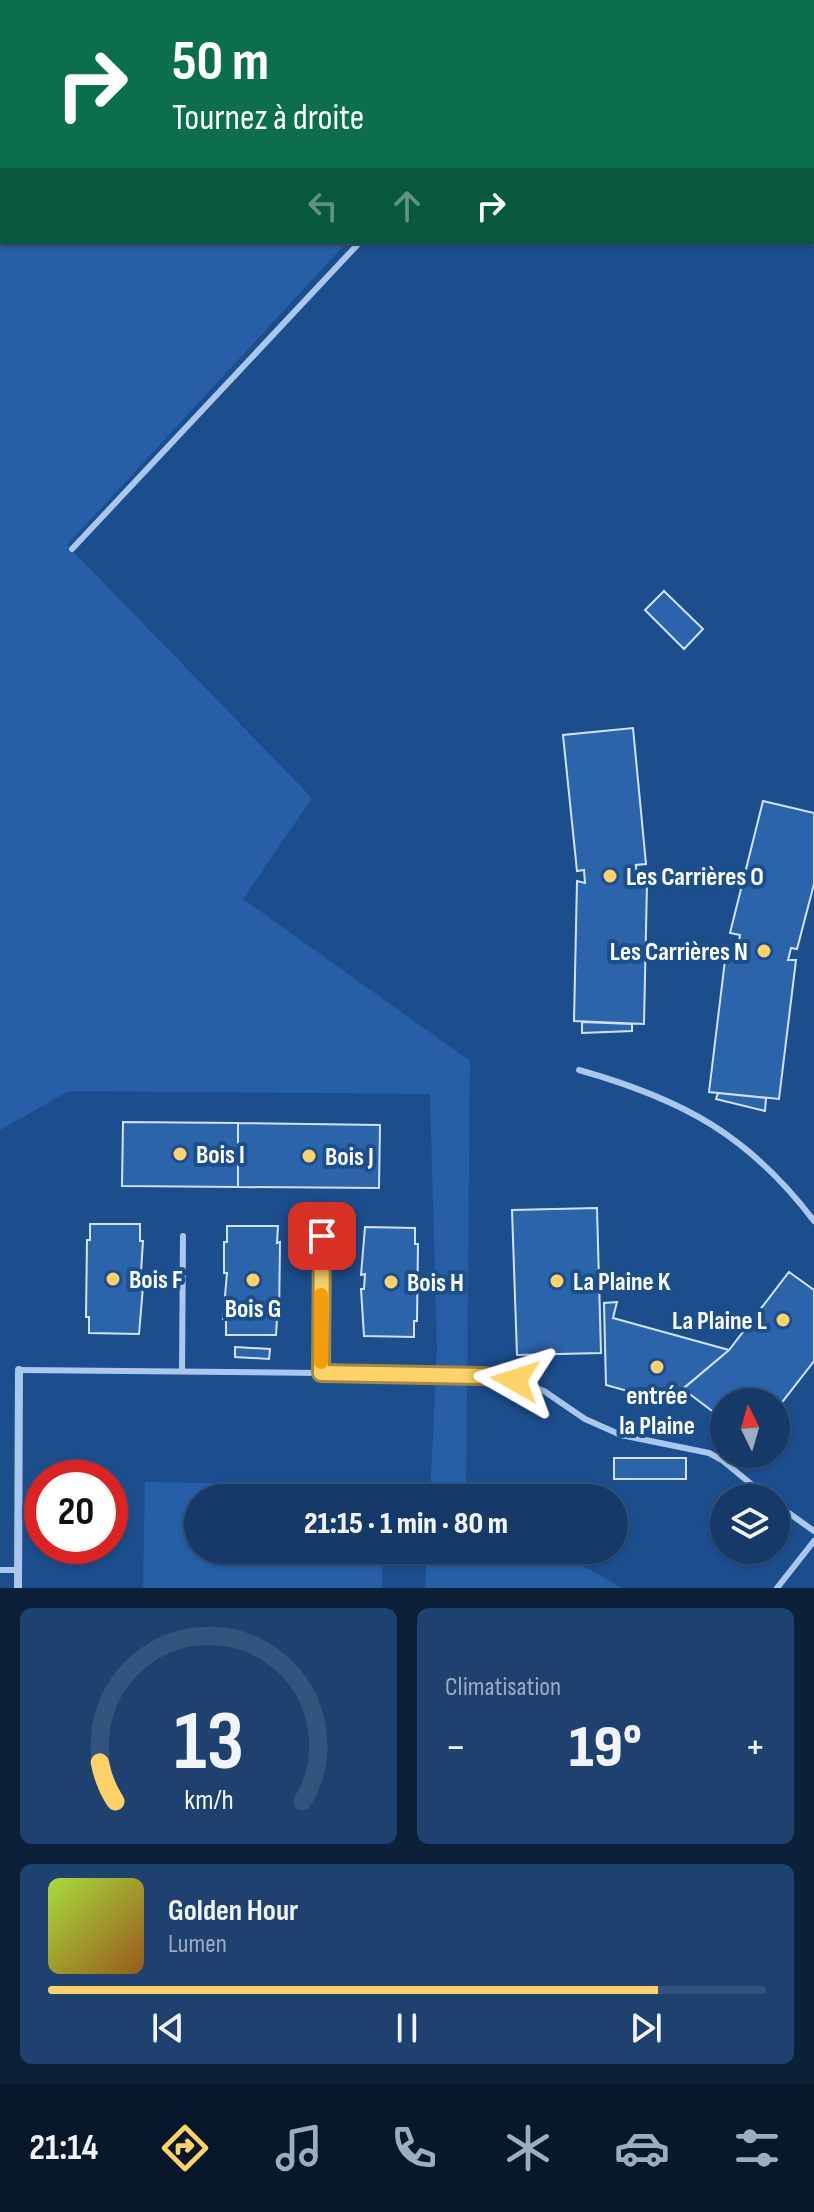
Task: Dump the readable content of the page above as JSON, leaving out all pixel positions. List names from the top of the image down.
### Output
{
  "places": [
    "Les Carrières O",
    "Les Carrières N",
    "Bois I",
    "Bois J",
    "Bois F",
    "Bois G",
    "La Plaine K",
    "Bois H",
    "La Plaine L",
    "entrée la Plaine"
  ],
  "north": "top",
  "page": {
    "turn": ["50 m", "Tournez à droite"],
    "limit": "20",
    "trip": "21:15 · 1 min · 80 m",
    "tile": "Climatisation",
    "heat": ["−", "19°", "+"],
    "song": ["Golden Hour", "Lumen"],
    "tabs": "21:14",
    "gauge": ["13", "km/h"]
  }
}
